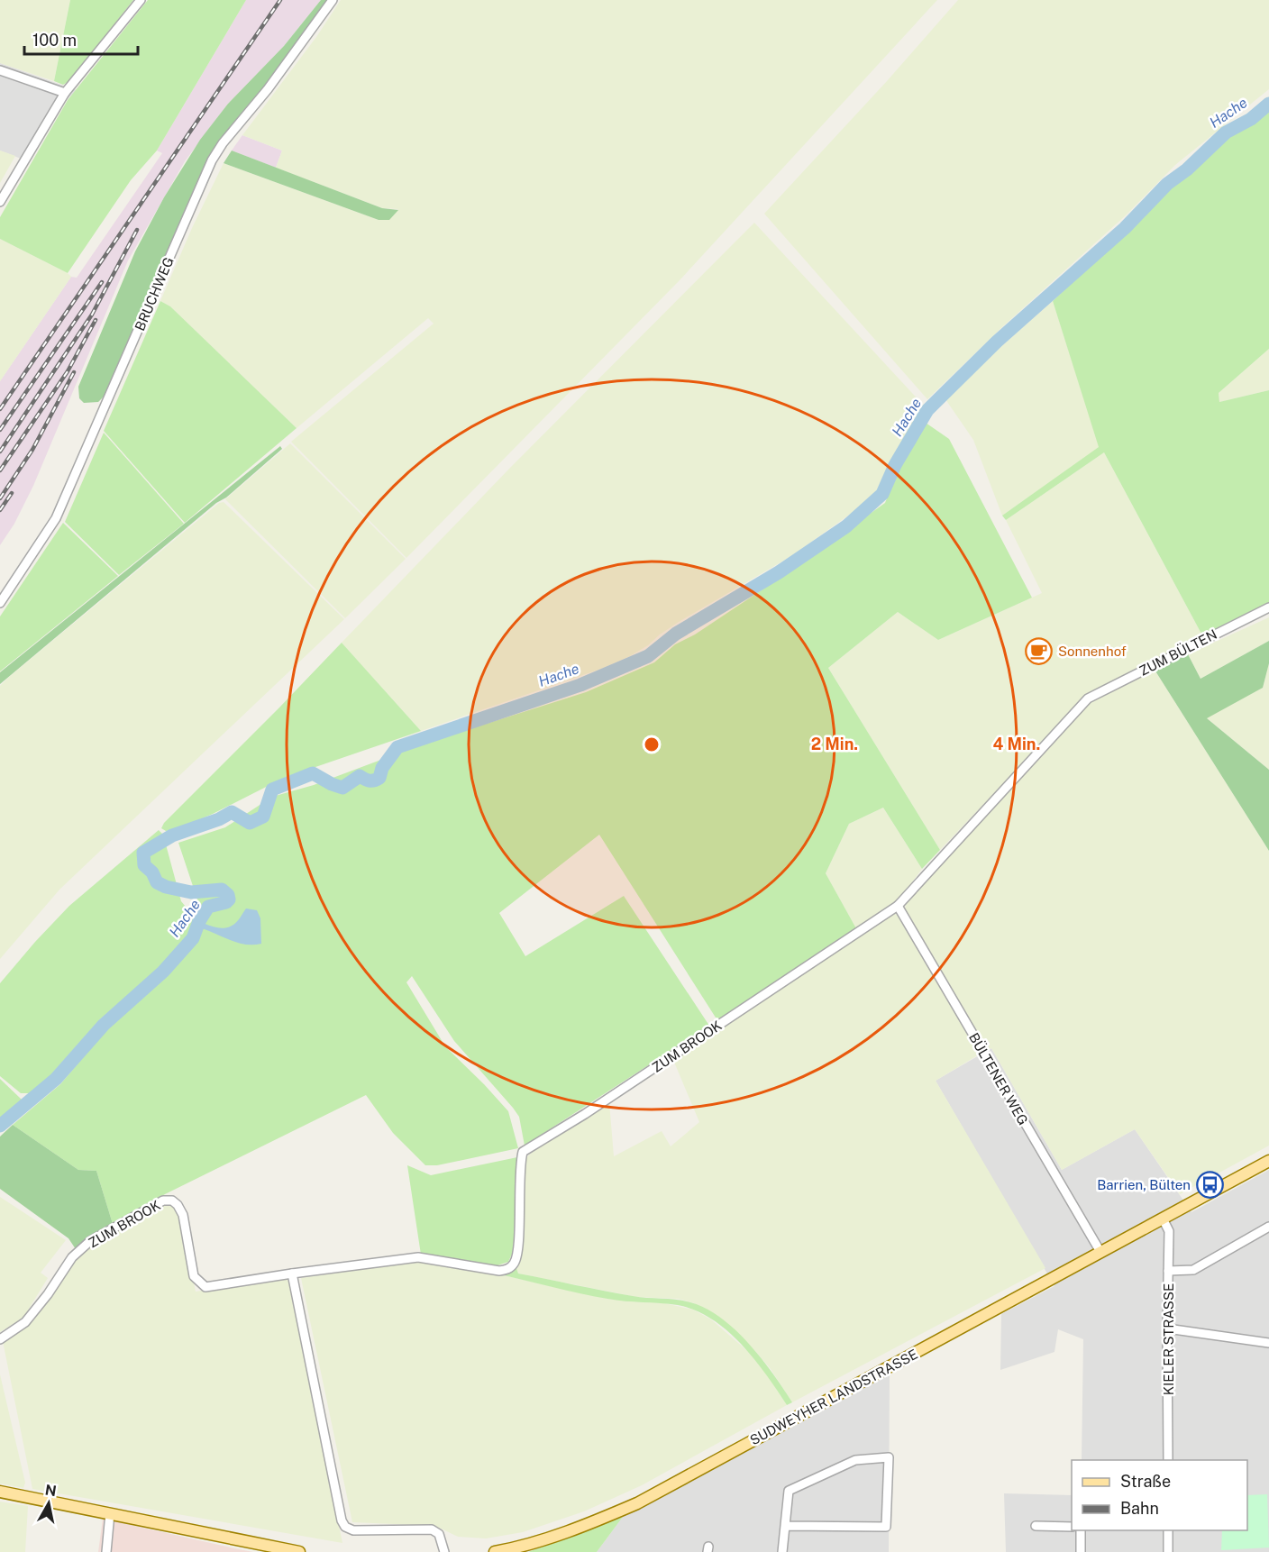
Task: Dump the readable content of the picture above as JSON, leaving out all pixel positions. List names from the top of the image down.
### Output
{
  "streets": {
    "main road": ["SUDWEYHER LANDSTRASSE"],
    "street": [
      "BRUCHWEG",
      "ZUM BÜLTEN",
      "ZUM BROOK",
      "BÜLTENER WEG",
      "KIELER STRASSE"
    ]
  },
  "crossings": [
    ["ZUM BÜLTEN", "ZUM BROOK"],
    ["ZUM BROOK", "BÜLTENER WEG"],
    ["BÜLTENER WEG", "SUDWEYHER LANDSTRASSE"],
    ["KIELER STRASSE", "SUDWEYHER LANDSTRASSE"]
  ],
  "water": ["Hache"],
  "places": {
    "cafe": ["Sonnenhof"],
    "bus stop": ["Barrien, Bülten"]
  },
  "legend": ["Straße", "Bahn"],
  "scale_bar": "100 m",
  "north": "top",
  "rings": ["2 Min.", "4 Min."]
}
